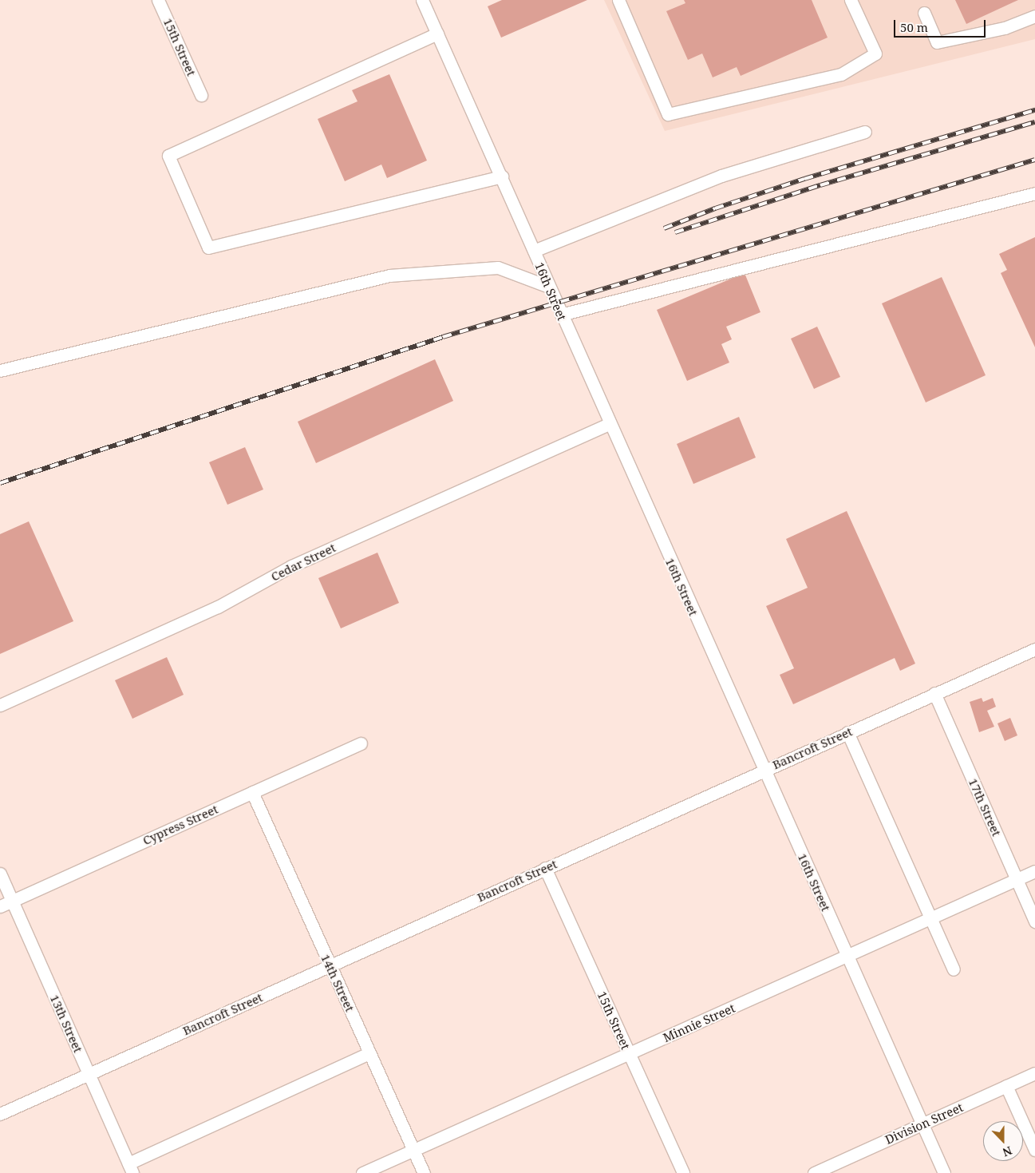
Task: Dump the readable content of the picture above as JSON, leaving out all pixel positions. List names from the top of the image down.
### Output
{
  "streets": {
    "street": [
      "15th Street",
      "16th Street",
      "Cedar Street",
      "Bancroft Street",
      "17th Street",
      "Cypress Street",
      "14th Street",
      "Minnie Street",
      "13th Street",
      "Division Street"
    ]
  },
  "crossings": [
    ["15th Street", "Bancroft Street"],
    ["15th Street", "Minnie Street"],
    ["16th Street", "Cedar Street"],
    ["16th Street", "Bancroft Street"],
    ["16th Street", "Minnie Street"],
    ["16th Street", "Division Street"],
    ["Bancroft Street", "17th Street"],
    ["Bancroft Street", "14th Street"],
    ["Bancroft Street", "13th Street"],
    ["17th Street", "Minnie Street"],
    ["Cypress Street", "14th Street"],
    ["Cypress Street", "13th Street"],
    ["14th Street", "Minnie Street"]
  ],
  "scale_bar": "50 m",
  "north": "bottom"
}
